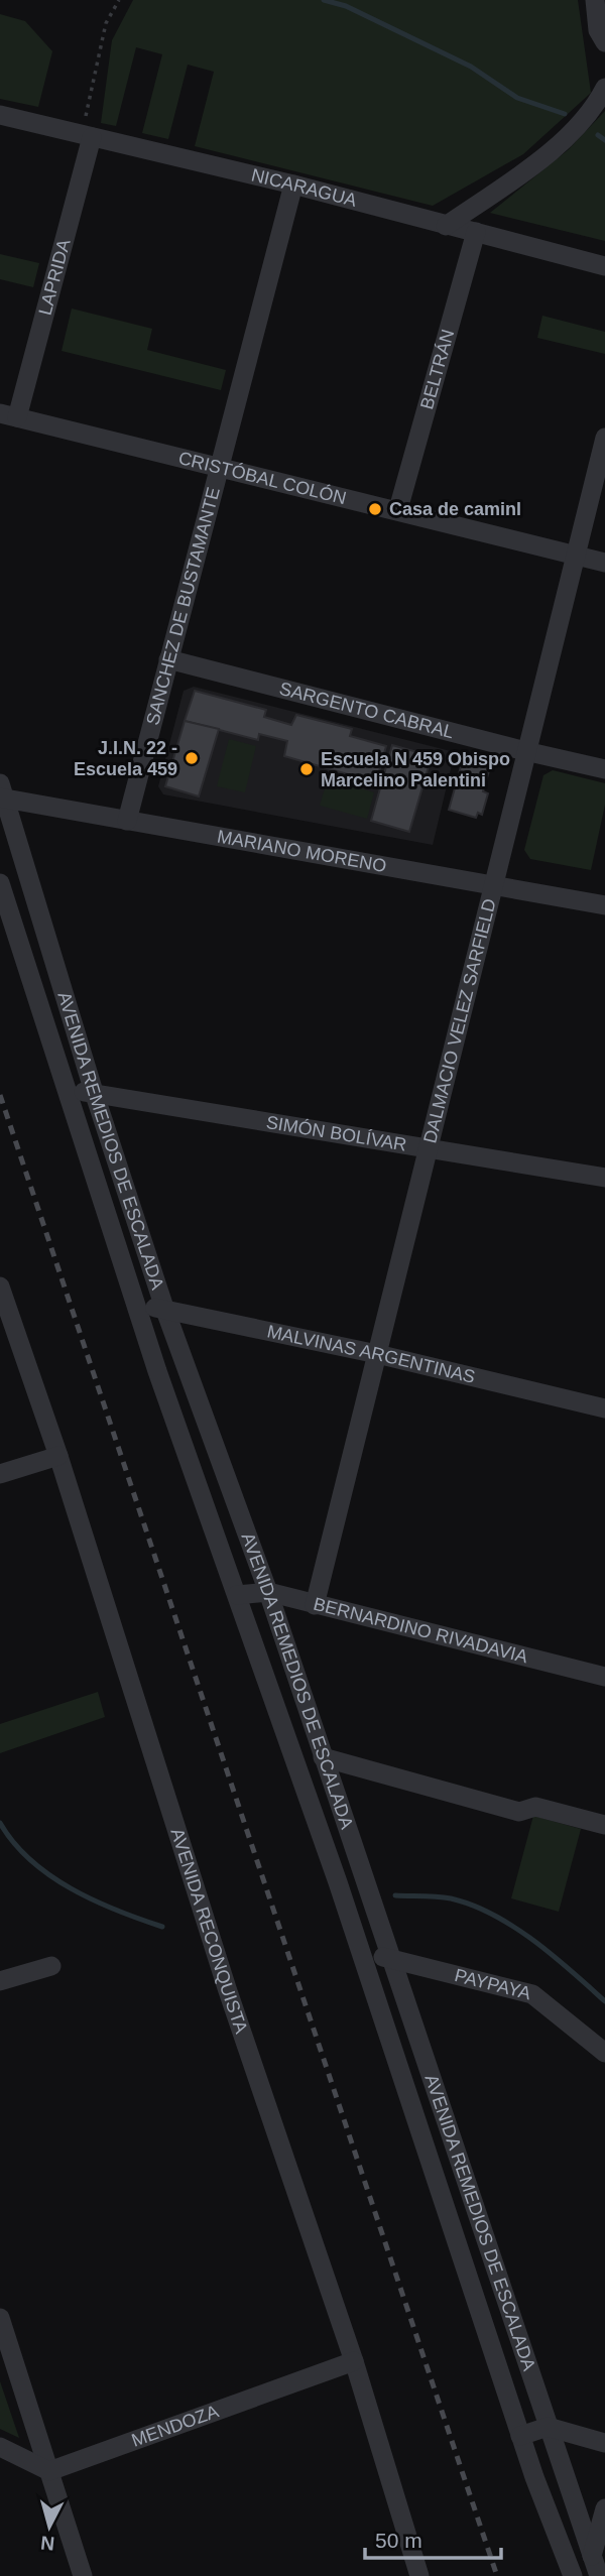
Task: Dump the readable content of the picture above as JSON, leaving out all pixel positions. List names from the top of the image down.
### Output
{
  "streets": {
    "street": [
      "NICARAGUA",
      "LAPRIDA",
      "BELTRÁN",
      "CRISTÓBAL COLÓN",
      "SANCHEZ DE BUSTAMANTE",
      "SARGENTO CABRAL",
      "MARIANO MORENO",
      "DALMACIO VELEZ SARFIELD",
      "SIMÓN BOLÍVAR",
      "AVENIDA REMEDIOS DE ESCALADA",
      "MALVINAS ARGENTINAS",
      "BERNARDINO RIVADAVIA",
      "AVENIDA RECONQUISTA",
      "PAYPAYA",
      "MENDOZA"
    ]
  },
  "crossings": [
    ["NICARAGUA", "LAPRIDA"],
    ["NICARAGUA", "BELTRÁN"],
    ["NICARAGUA", "SANCHEZ DE BUSTAMANTE"],
    ["LAPRIDA", "CRISTÓBAL COLÓN"],
    ["BELTRÁN", "CRISTÓBAL COLÓN"],
    ["CRISTÓBAL COLÓN", "SANCHEZ DE BUSTAMANTE"],
    ["CRISTÓBAL COLÓN", "DALMACIO VELEZ SARFIELD"],
    ["SANCHEZ DE BUSTAMANTE", "SARGENTO CABRAL"],
    ["SANCHEZ DE BUSTAMANTE", "MARIANO MORENO"],
    ["SARGENTO CABRAL", "DALMACIO VELEZ SARFIELD"],
    ["MARIANO MORENO", "DALMACIO VELEZ SARFIELD"],
    ["MARIANO MORENO", "AVENIDA REMEDIOS DE ESCALADA"],
    ["DALMACIO VELEZ SARFIELD", "SIMÓN BOLÍVAR"],
    ["DALMACIO VELEZ SARFIELD", "MALVINAS ARGENTINAS"],
    ["DALMACIO VELEZ SARFIELD", "BERNARDINO RIVADAVIA"],
    ["SIMÓN BOLÍVAR", "AVENIDA REMEDIOS DE ESCALADA"],
    ["AVENIDA REMEDIOS DE ESCALADA", "MALVINAS ARGENTINAS"],
    ["AVENIDA REMEDIOS DE ESCALADA", "BERNARDINO RIVADAVIA"],
    ["AVENIDA REMEDIOS DE ESCALADA", "PAYPAYA"],
    ["AVENIDA RECONQUISTA", "MENDOZA"]
  ],
  "places": ["Casa de caminl", "J.I.N. 22 - Escuela 459", "Escuela N 459 Obispo Marcelino Palentini"],
  "scale_bar": "50 m",
  "north": "bottom"
}
